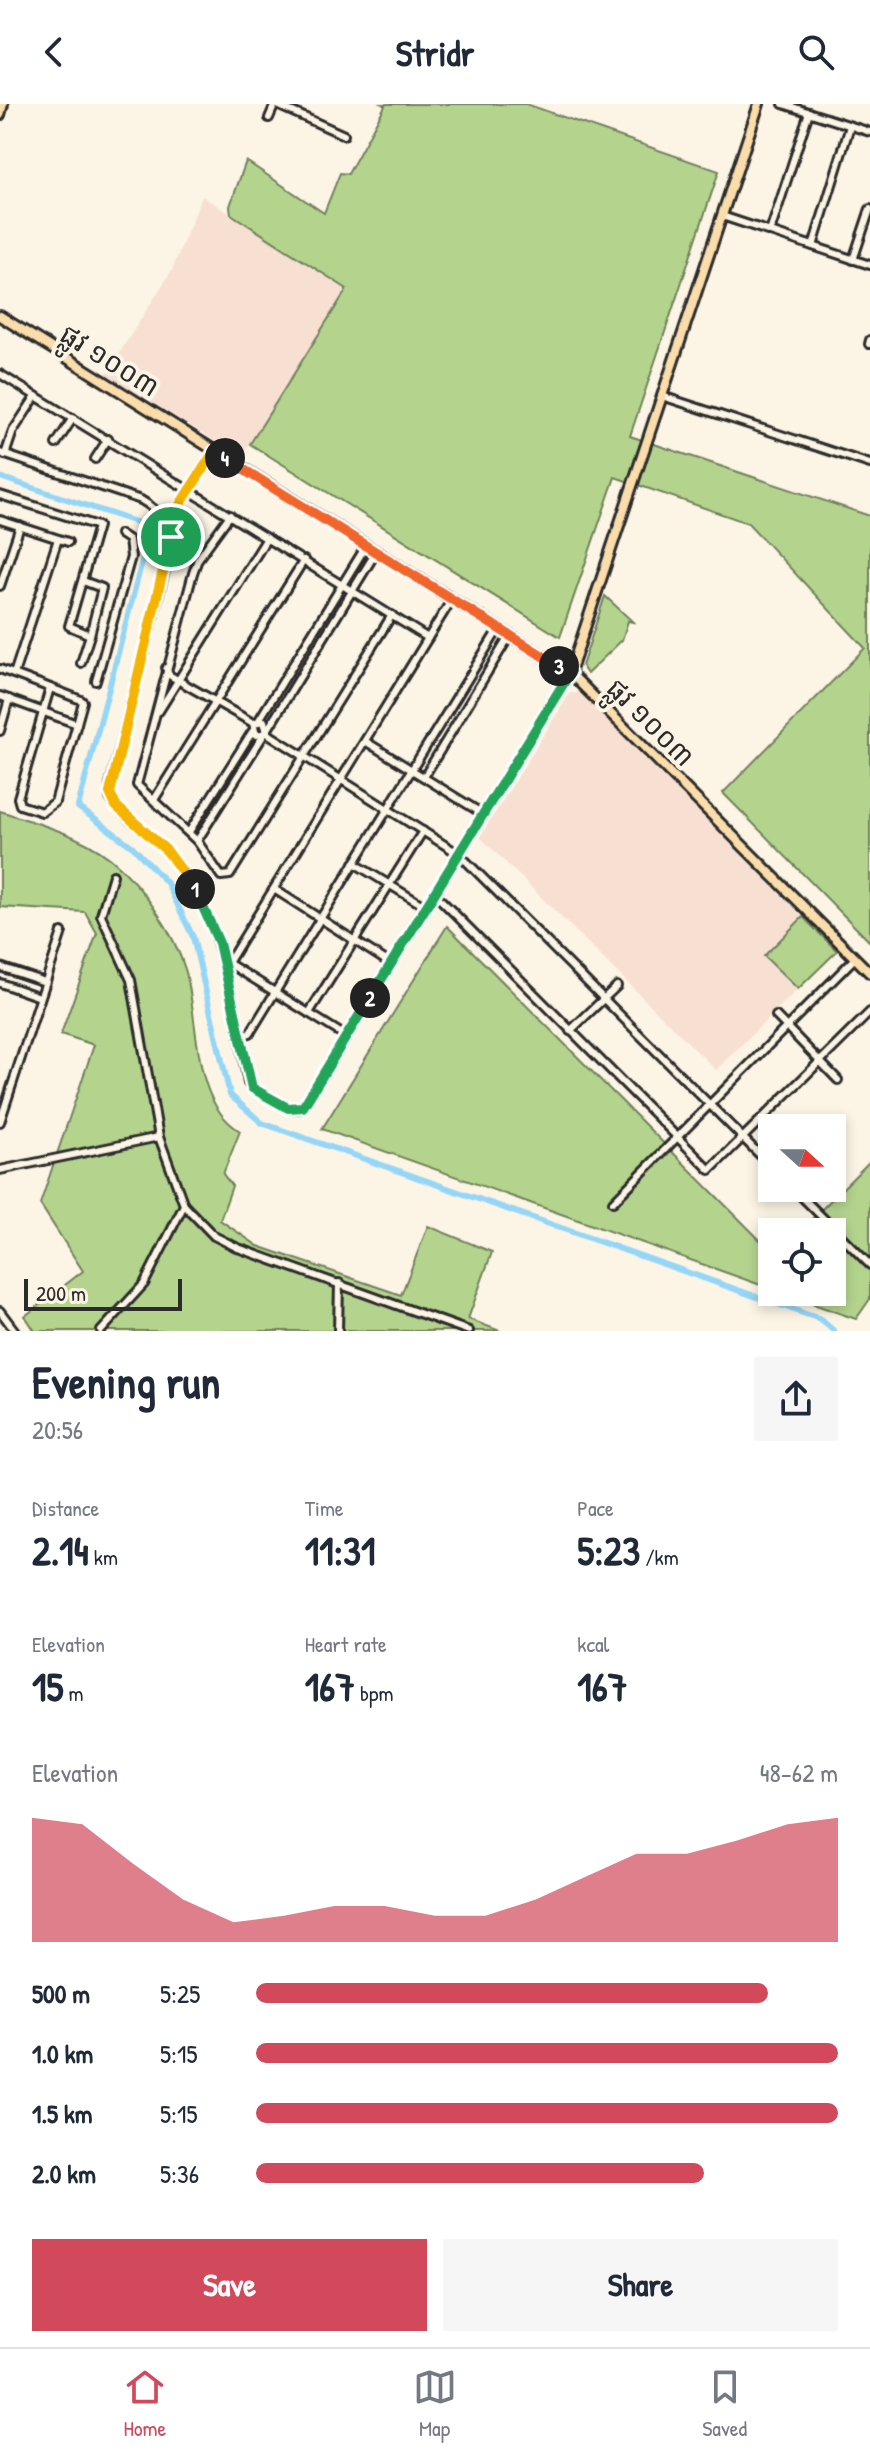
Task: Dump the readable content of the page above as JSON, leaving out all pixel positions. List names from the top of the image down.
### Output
{
  "streets": {
    "main road": ["ផ្លូវ ១០០៣"]
  },
  "scale_bar": "200 m",
  "north": "right",
  "page": {
    "header": "Stridr",
    "pins": [
      "4",
      "3",
      "1",
      "2"
    ],
    "scale": "200 m",
    "heading": ["Evening run", "20:56"],
    "stats": [
      ["Distance", "2.14 km"],
      ["Time", "11:31"],
      ["Pace", "5:23 /km"],
      ["Elevation", "15 m"],
      ["Heart rate", "167 bpm"],
      ["kcal", "167"]
    ],
    "chart": ["Elevation", "48–62 m"],
    "list": [
      {
        "name": "500 m",
        "note": "5:25"
      },
      {
        "name": "1.0 km",
        "note": "5:15"
      },
      {
        "name": "1.5 km",
        "note": "5:15"
      },
      {
        "name": "2.0 km",
        "note": "5:36"
      }
    ],
    "buttons": ["Save", "Share"],
    "tabs": ["Home", "Map", "Saved"]
  }
}
